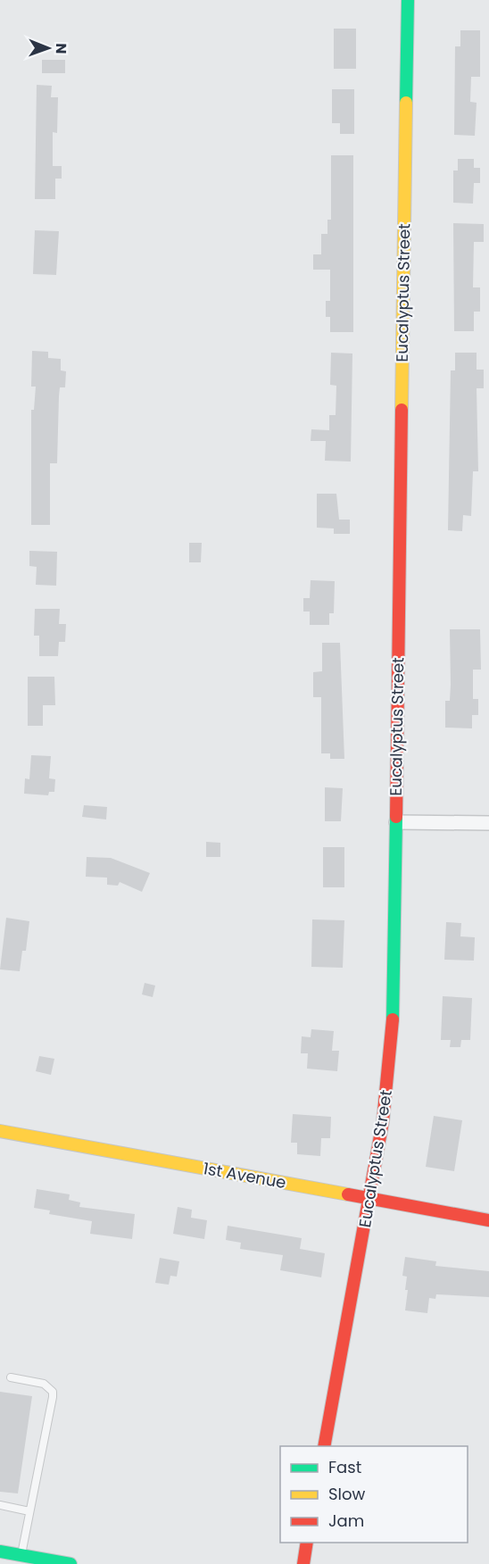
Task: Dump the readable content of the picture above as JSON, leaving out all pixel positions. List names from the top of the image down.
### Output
{
  "streets": {
    "main road": ["Eucalyptus Street", "1st Avenue"]
  },
  "crossings": [
    ["Eucalyptus Street", "1st Avenue"]
  ],
  "legend": ["Fast", "Slow", "Jam"],
  "north": "right"
}
